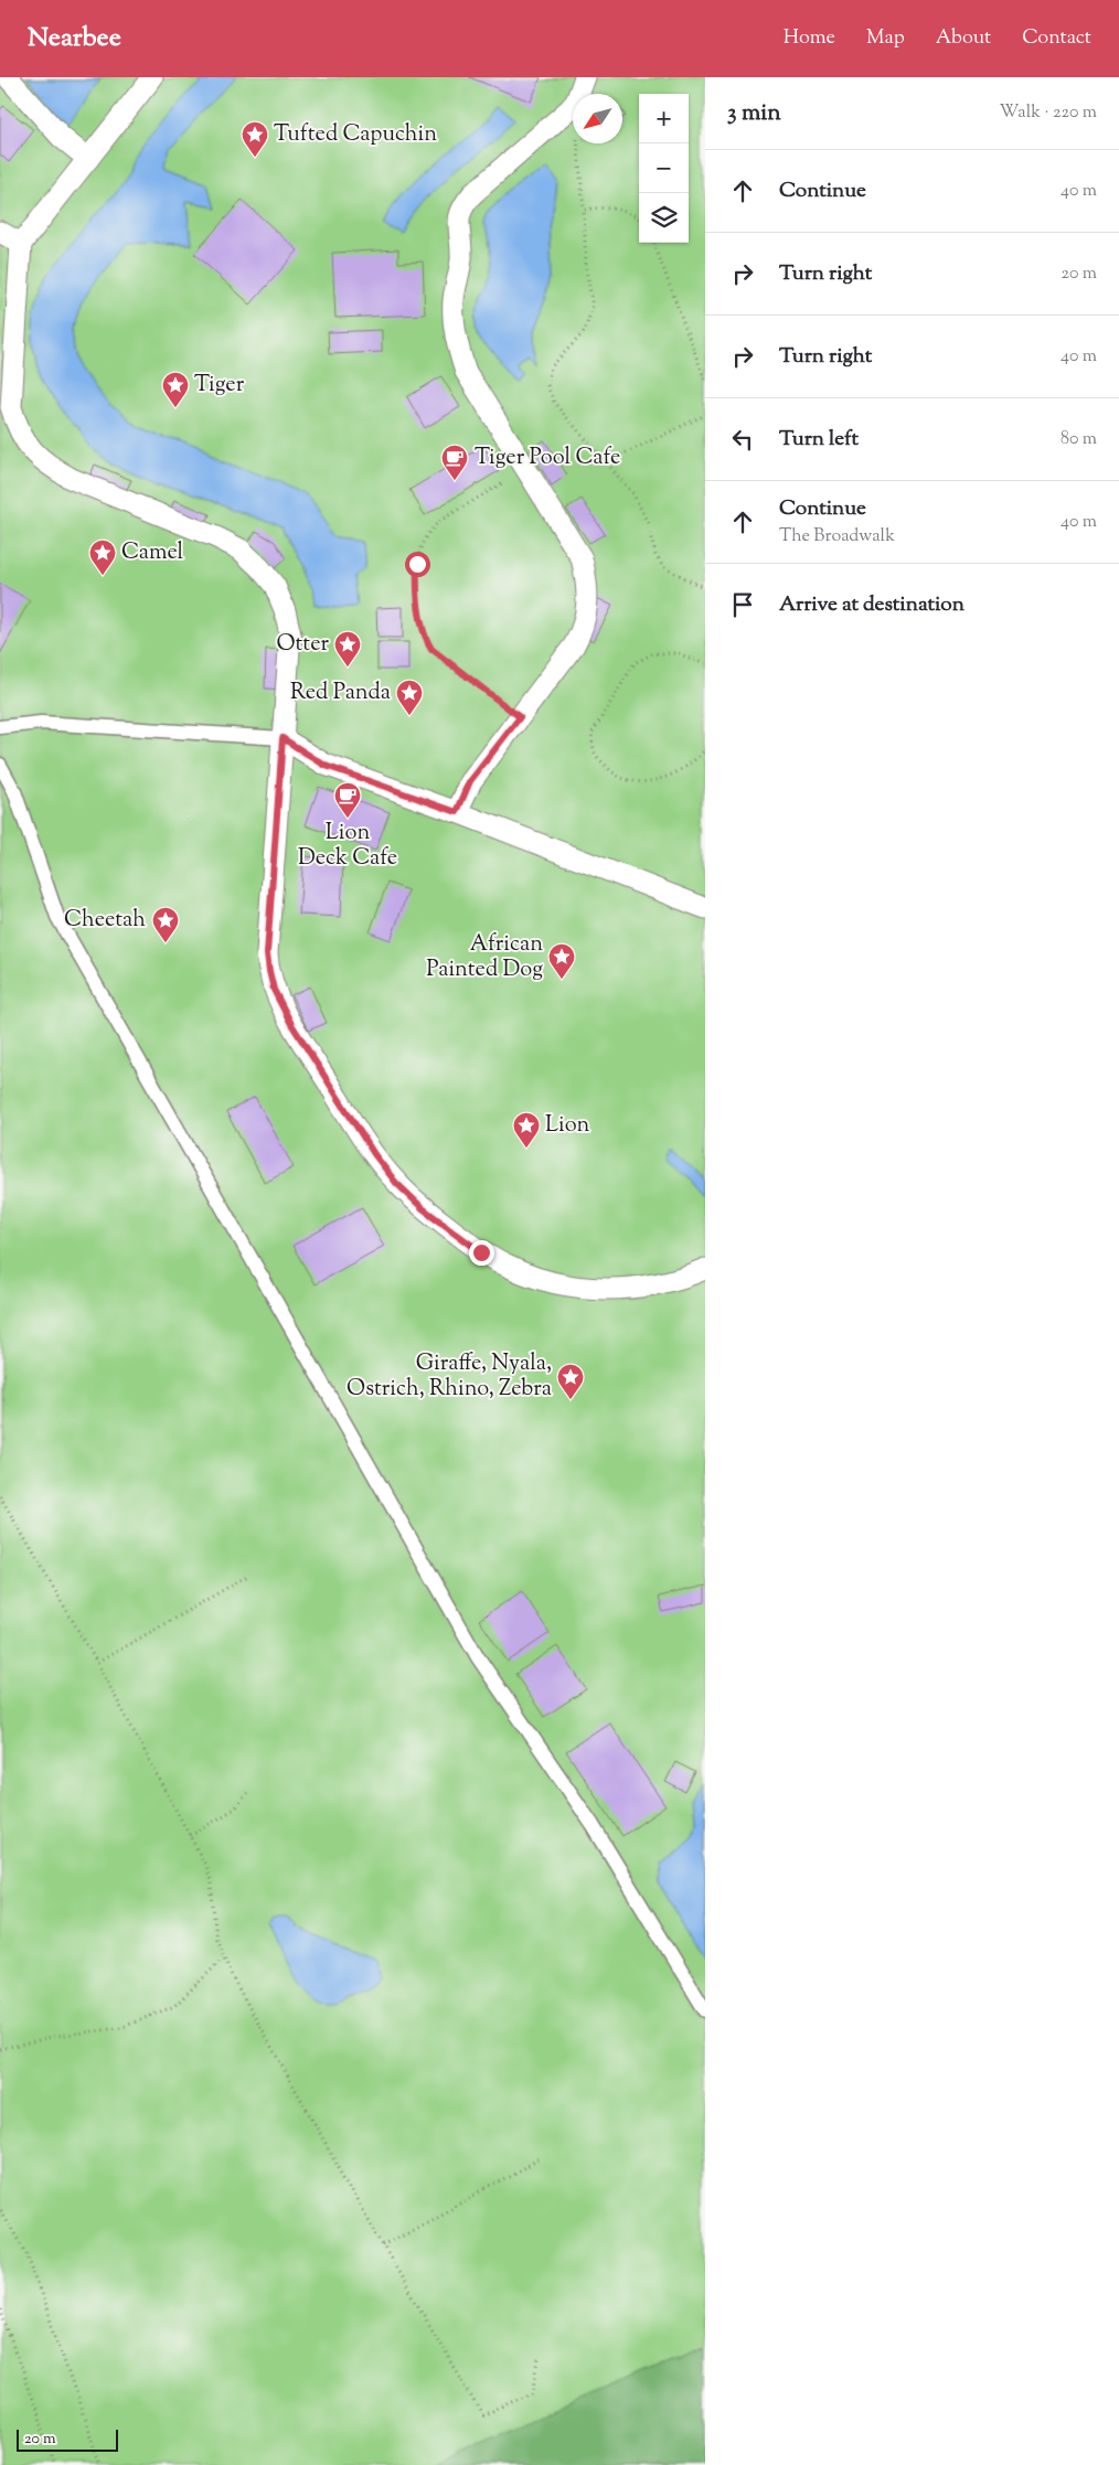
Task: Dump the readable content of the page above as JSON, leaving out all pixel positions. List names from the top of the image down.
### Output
{
  "places": {
    "place": [
      "Tufted Capuchin",
      "Tiger",
      "Camel",
      "Otter",
      "Red Panda",
      "Cheetah",
      "African Painted Dog",
      "Lion",
      "Giraffe, Nyala, Ostrich, Rhino, Zebra"
    ],
    "cafe": ["Tiger Pool Cafe", "Lion Deck Cafe"]
  },
  "scale_bar": "20 m",
  "north": "bottom left",
  "page": {
    "header": "Nearbee",
    "nav": [
      "Home",
      "Map",
      "About",
      "Contact"
    ],
    "heading": ["3 min", "Walk · 220 m"],
    "map_buttons": ["+", "−"],
    "list": [
      ["Continue", "40 m"],
      ["Turn right", "20 m"],
      ["Turn right", "40 m"],
      ["Turn left", "80 m"],
      ["Continue", "The Broadwalk", "40 m"],
      "Arrive at destination"
    ],
    "scale": "20 m"
  }
}
